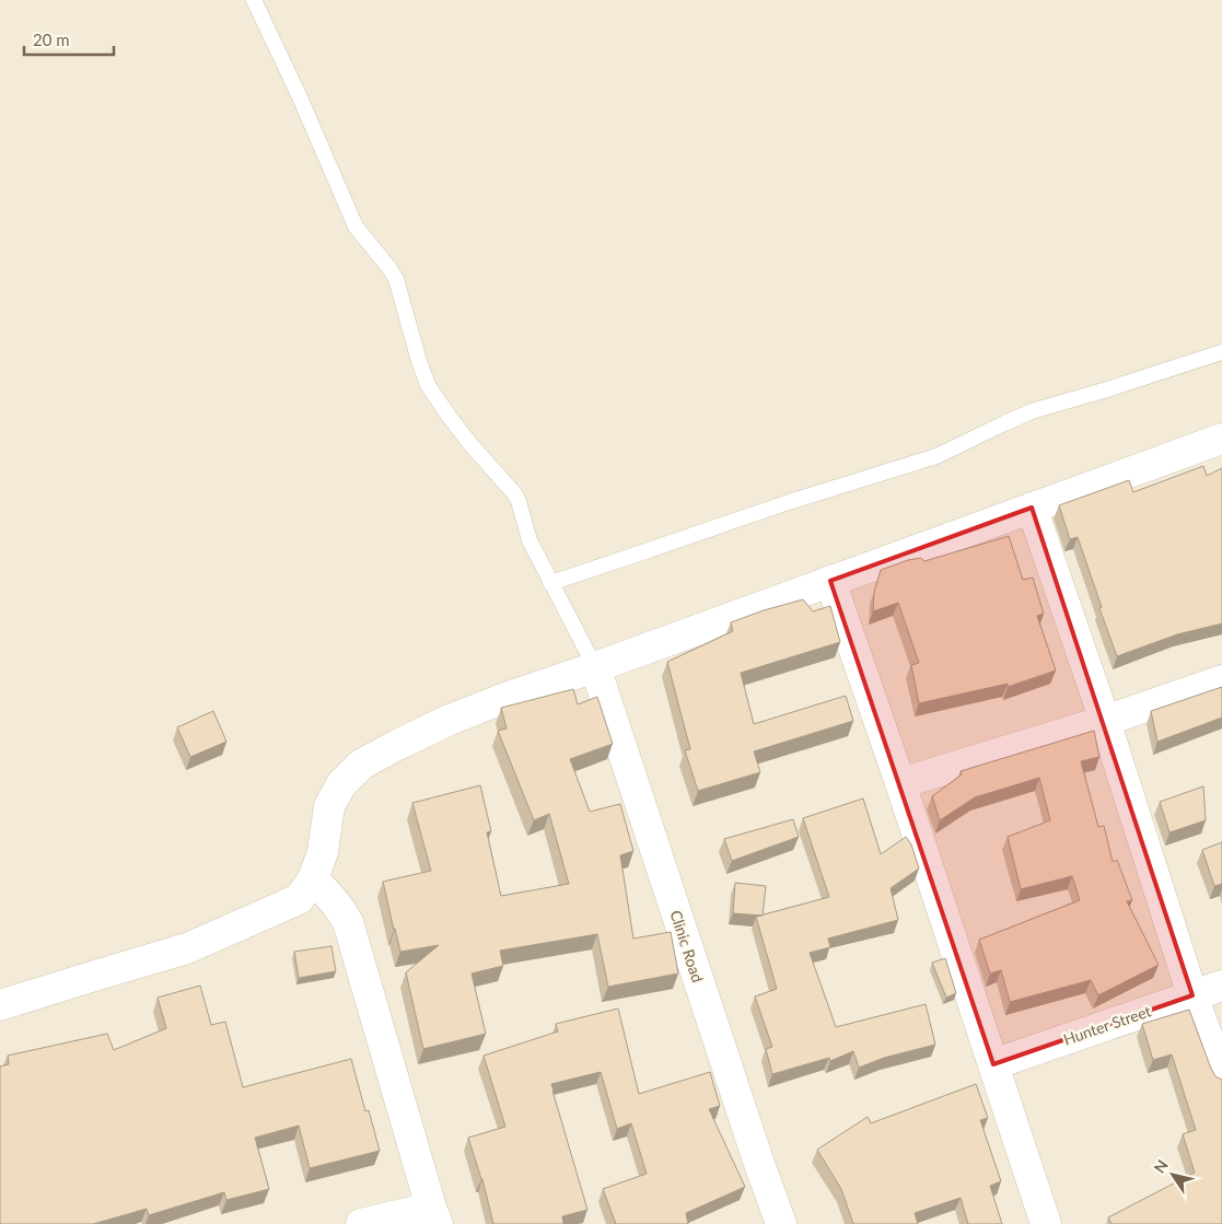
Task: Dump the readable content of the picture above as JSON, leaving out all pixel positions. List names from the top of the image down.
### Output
{
  "streets": {
    "street": ["Clinic Road", "Hunter Street"]
  },
  "scale_bar": "20 m",
  "north": "top left"
}
